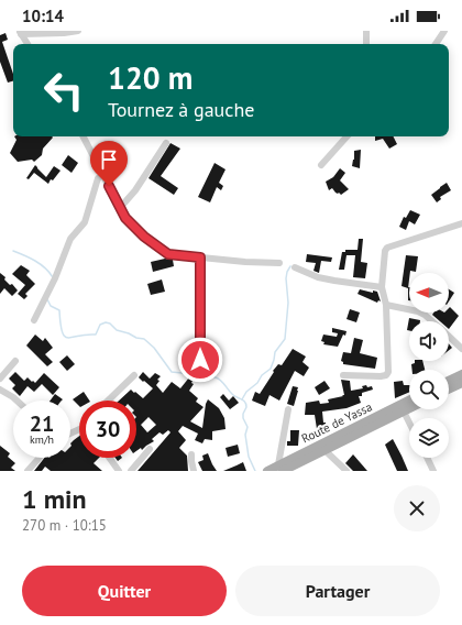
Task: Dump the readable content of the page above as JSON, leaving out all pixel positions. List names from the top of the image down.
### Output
{
  "streets": {
    "main road": ["Route de Yassa"]
  },
  "north": "left",
  "page": {
    "status": "10:14",
    "turn": ["120 m", "Tournez à gauche"],
    "speed": "21 km/h",
    "limit": "30",
    "heading": ["1 min", "270 m · 10:15"],
    "buttons": ["Quitter", "Partager"]
  }
}
